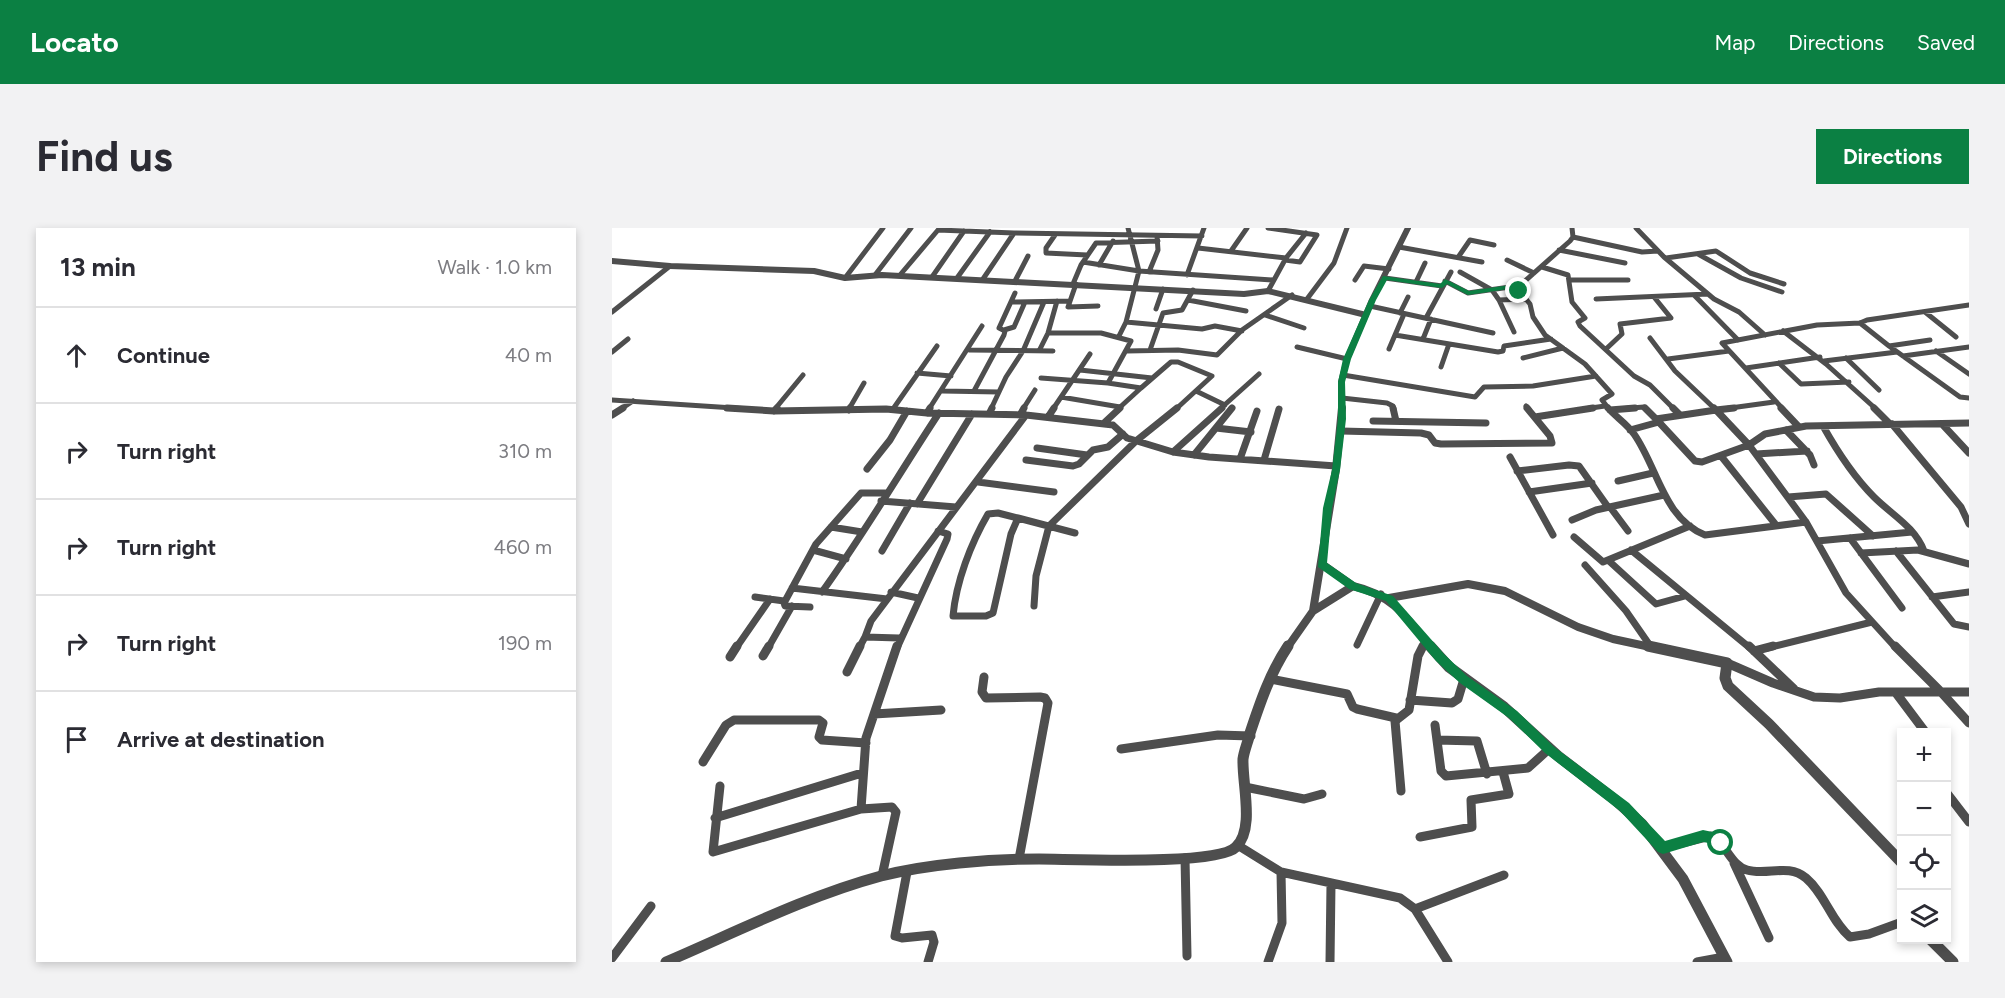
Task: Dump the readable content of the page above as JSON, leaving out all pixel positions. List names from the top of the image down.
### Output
{
  "page": {
    "header": "Locato",
    "nav": ["Map", "Directions", "Saved"],
    "buttons": "Directions",
    "title": "Find us",
    "heading": ["13 min", "Walk · 1.0 km"],
    "list": [
      ["Continue", "40 m"],
      ["Turn right", "310 m"],
      ["Turn right", "460 m"],
      ["Turn right", "190 m"],
      "Arrive at destination"
    ],
    "map_buttons": ["+", "−"]
  }
}
